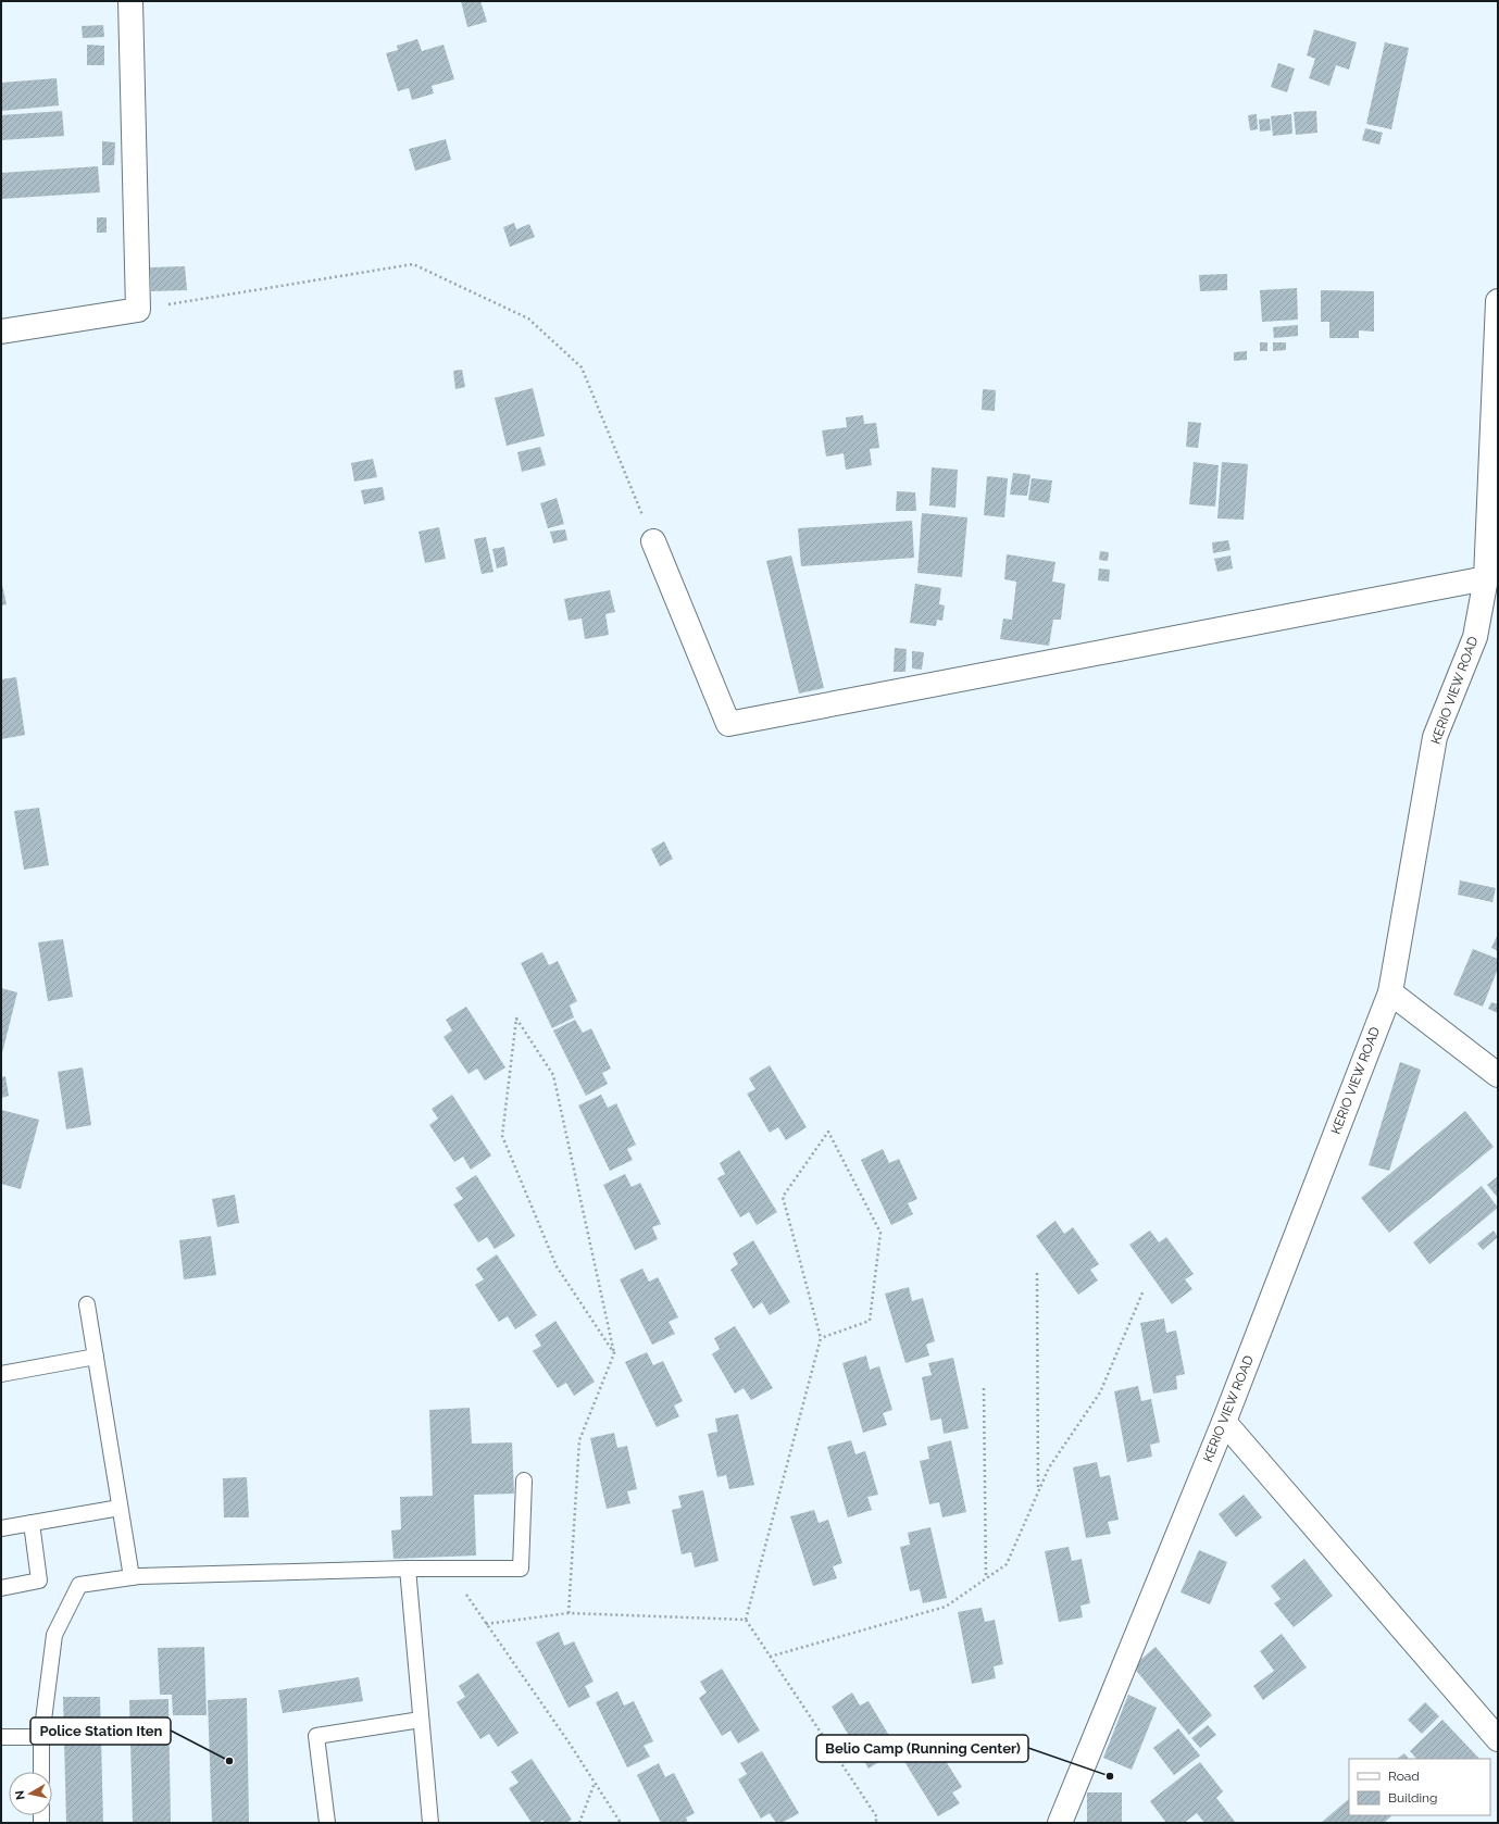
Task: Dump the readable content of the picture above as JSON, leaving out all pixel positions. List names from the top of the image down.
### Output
{
  "streets": {
    "street": ["KERIO VIEW ROAD"]
  },
  "places": ["Police Station Iten", "Belio Camp (Running Center)"],
  "legend": ["Road", "Building"],
  "north": "left"
}
